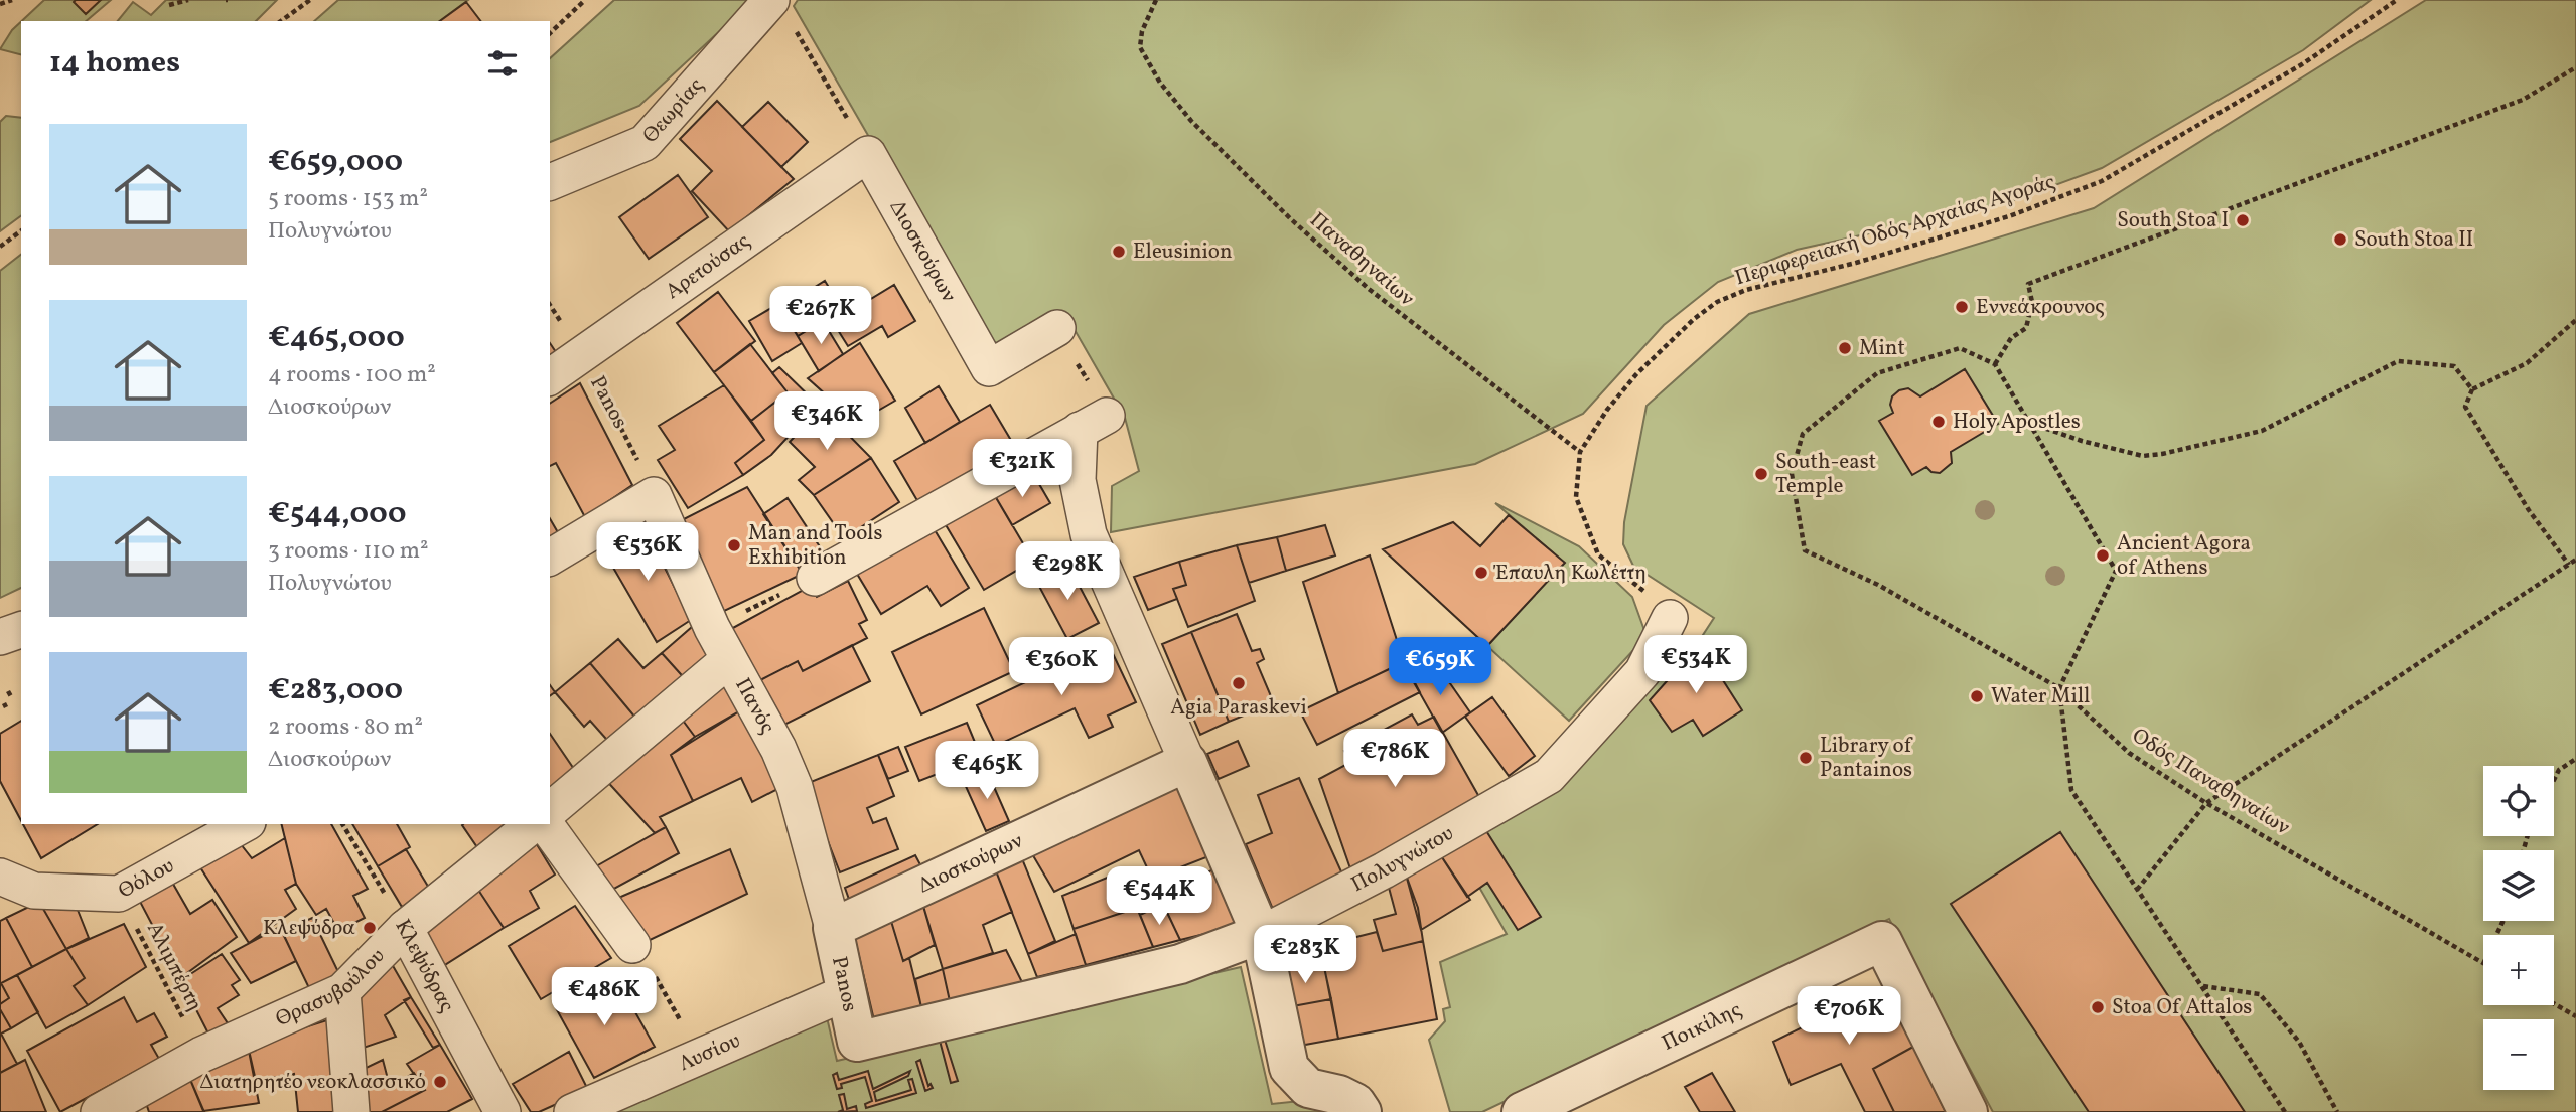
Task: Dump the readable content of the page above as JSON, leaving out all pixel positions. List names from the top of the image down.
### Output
{
  "streets": {
    "street": [
      "Θεωρίας",
      "Διοσκούρων",
      "Αρετούσας",
      "Panos",
      "Πανός",
      "Πολυγνώτου",
      "Θόλου",
      "Κλεψύδρας",
      "Θρασυβούλου",
      "Ποικίλης",
      "Λυσίου"
    ],
    "path": [
      "Περιφερειακή Οδός Αρχαίας Αγοράς",
      "Παναθηναίων",
      "Οδός Παναθηναίων",
      "Αλιμπέρτη"
    ]
  },
  "crossings": [
    ["Περιφερειακή Οδός Αρχαίας Αγοράς", "Παναθηναίων"],
    ["Περιφερειακή Οδός Αρχαίας Αγοράς", "Πολυγνώτου"],
    ["Διοσκούρων", "Αρετούσας"],
    ["Διοσκούρων", "Panos"],
    ["Διοσκούρων", "Πανός"],
    ["Αρετούσας", "Panos"],
    ["Panos", "Πανός"],
    ["Panos", "Πολυγνώτου"],
    ["Panos", "Λυσίου"],
    ["Θόλου", "Αλιμπέρτη"],
    ["Κλεψύδρας", "Θρασυβούλου"],
    ["Αλιμπέρτη", "Θρασυβούλου"]
  ],
  "places": [
    "South Stoa I",
    "South Stoa II",
    "Eleusinion",
    "Εννεάκρουνος",
    "Mint",
    "Holy Apostles",
    "South-east Temple",
    "Man and Tools Exhibition",
    "Ancient Agora of Athens",
    "Έπαυλη Κωλέττη",
    "Agia Paraskevi",
    "Water Mill",
    "Library of Pantainos",
    "Κλεψύδρα",
    "Stoa Of Attalos",
    "Διατηρητέο νεοκλασσικό"
  ],
  "page": {
    "heading": "14 homes",
    "list": [
      {
        "name": "€659,000",
        "note": "5 rooms · 153 m² · Πολυγνώτου"
      },
      {
        "name": "€465,000",
        "note": "4 rooms · 100 m² · Διοσκούρων"
      },
      {
        "name": "€544,000",
        "note": "3 rooms · 110 m² · Πολυγνώτου"
      },
      {
        "name": "€283,000",
        "note": "2 rooms · 80 m² · Διοσκούρων"
      }
    ],
    "price": [
      "€267K",
      "€346K",
      "€321K",
      "€536K",
      "€298K",
      "€534K",
      "€360K",
      "€659K",
      "€786K",
      "€465K",
      "€544K",
      "€283K",
      "€486K",
      "€706K"
    ],
    "map_buttons": ["+", "−"]
  }
}
